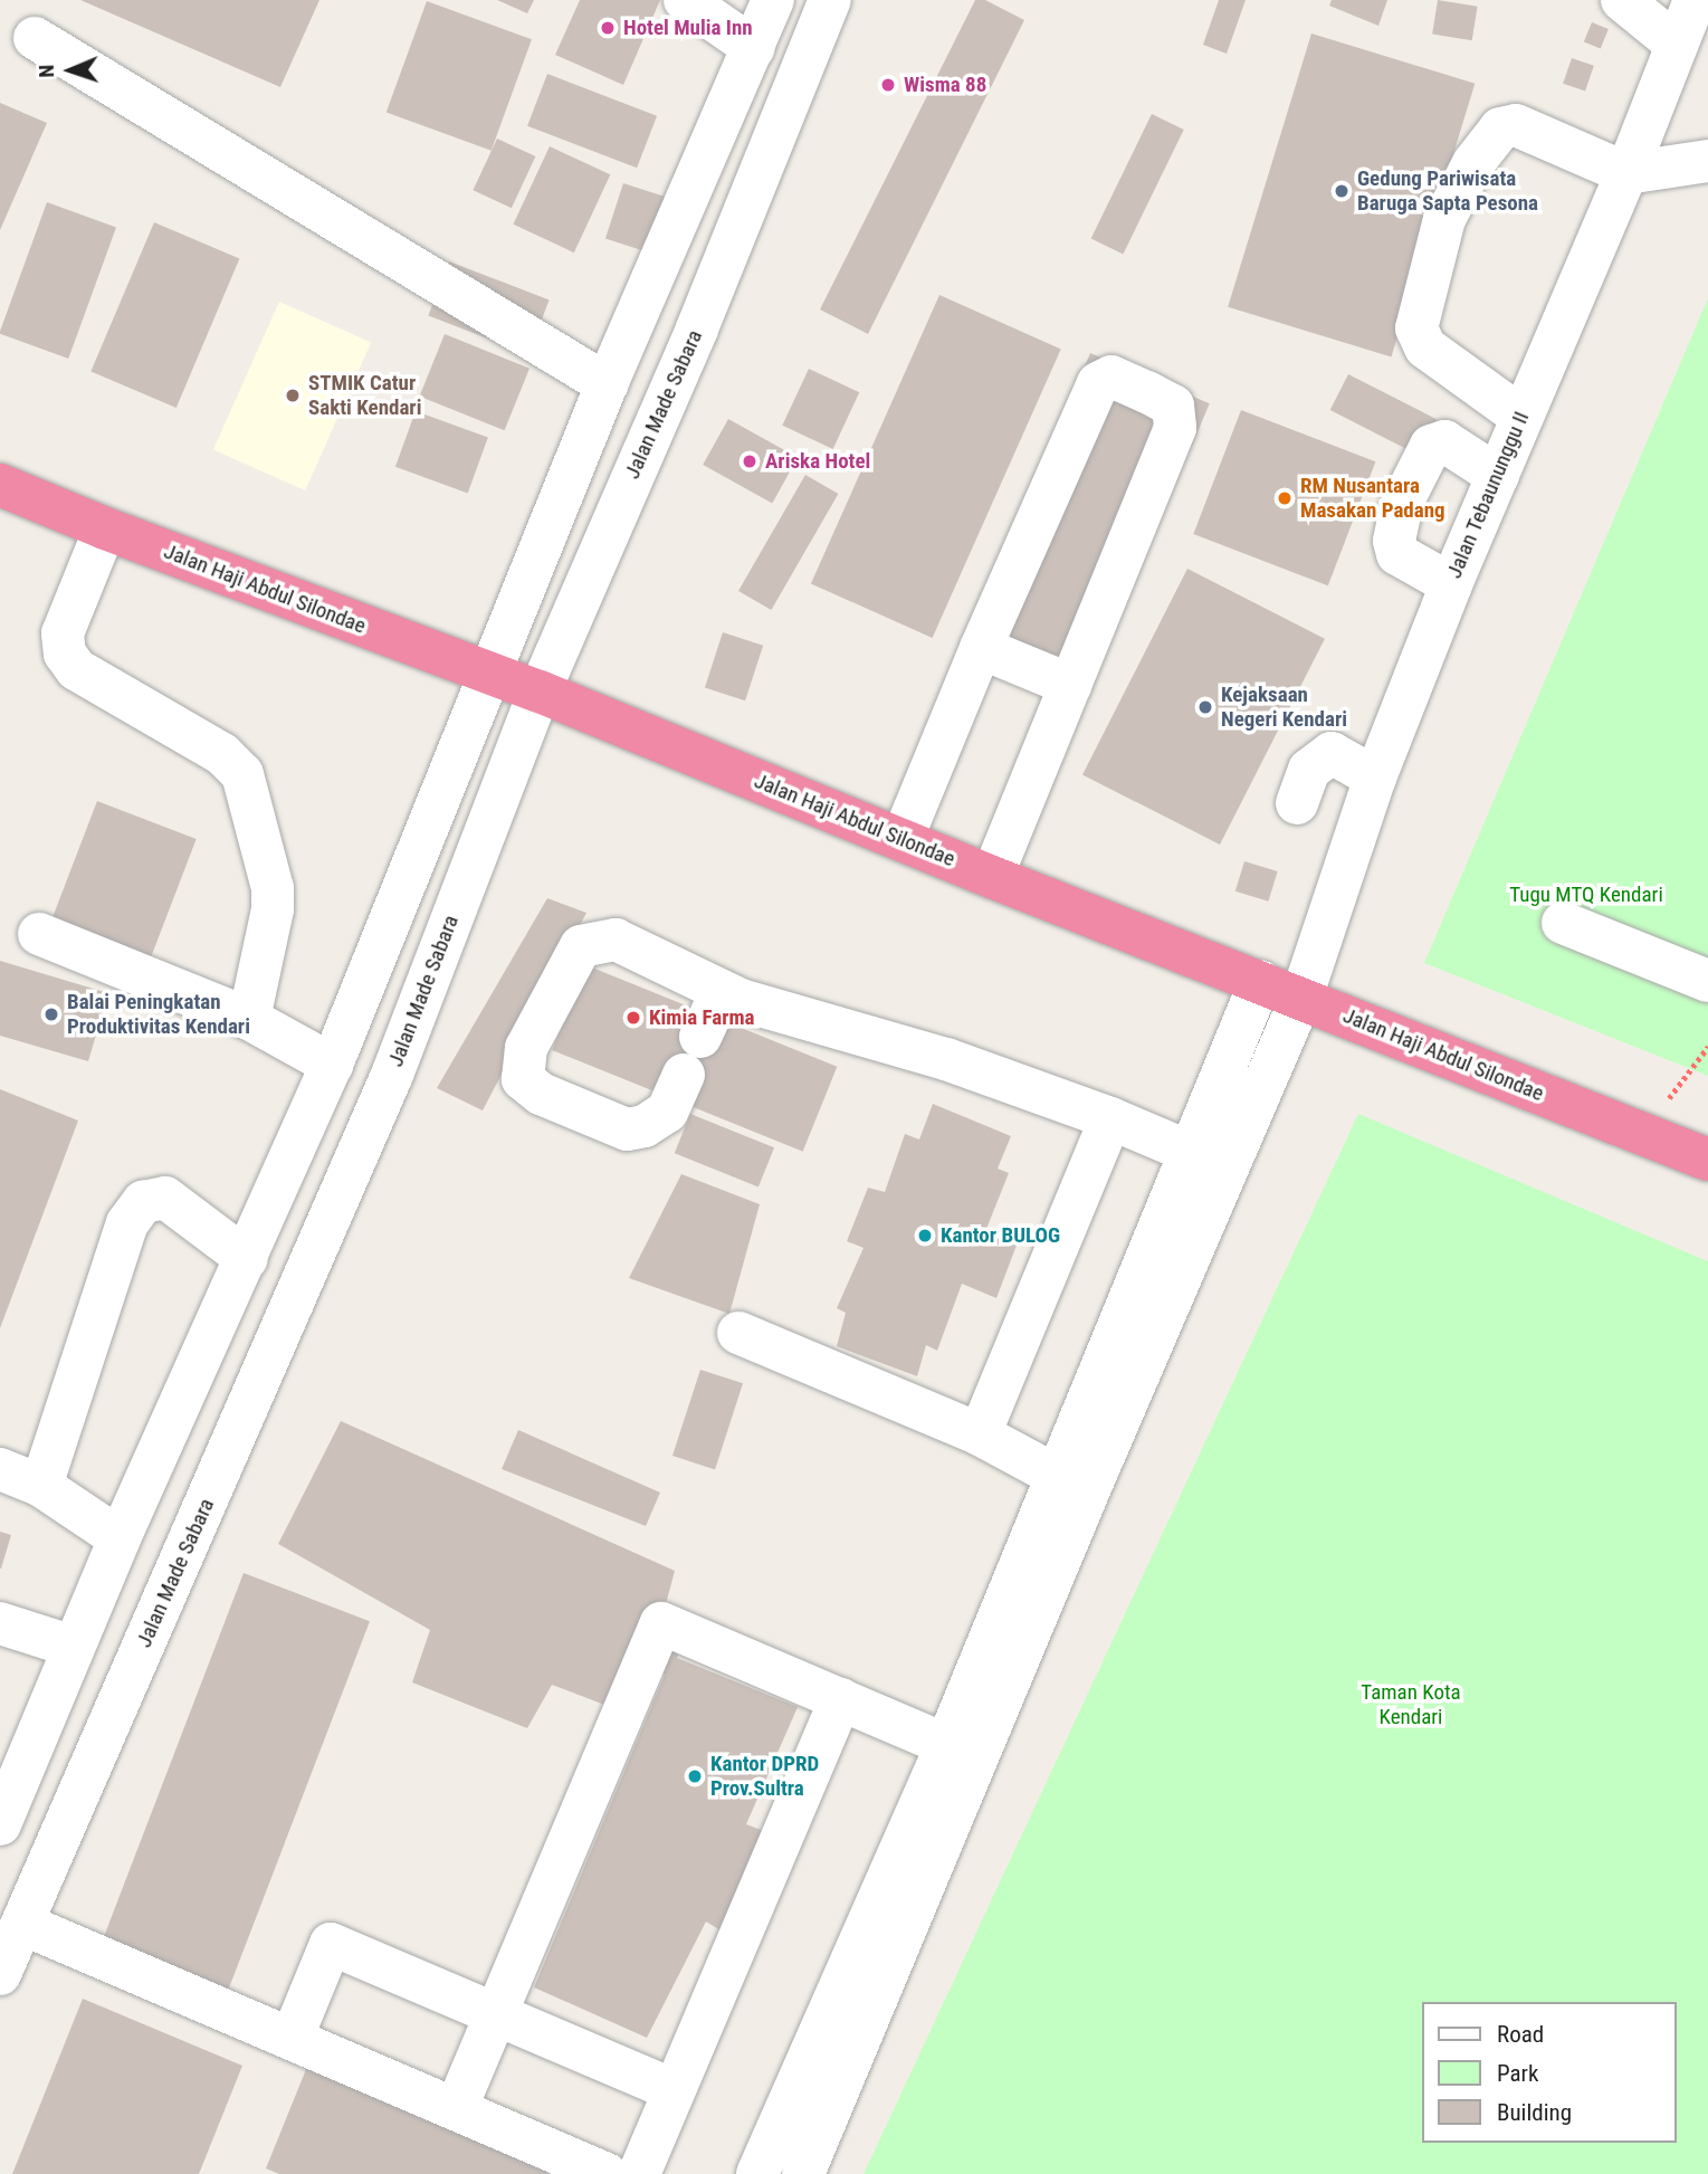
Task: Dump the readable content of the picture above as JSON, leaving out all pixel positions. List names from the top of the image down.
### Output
{
  "streets": {
    "highway": ["Jalan Haji Abdul Silondae"],
    "street": ["Jalan Made Sabara", "Jalan Tebaununggu II"]
  },
  "crossings": [
    ["Jalan Made Sabara", "Jalan Haji Abdul Silondae"],
    ["Jalan Tebaununggu II", "Jalan Haji Abdul Silondae"]
  ],
  "parks": ["Tugu MTQ Kendari", "Taman Kota Kendari"],
  "places": [
    "Hotel Mulia Inn",
    "Wisma 88",
    "Gedung Pariwisata Baruga Sapta Pesona",
    "STMIK Catur Sakti Kendari",
    "Ariska Hotel",
    "RM Nusantara Masakan Padang",
    "Kejaksaan Negeri Kendari",
    "Balai Peningkatan Produktivitas Kendari",
    "Kimia Farma",
    "Kantor BULOG",
    "Kantor DPRD Prov.Sultra"
  ],
  "legend": ["Road", "Park", "Building"],
  "north": "left"
}
